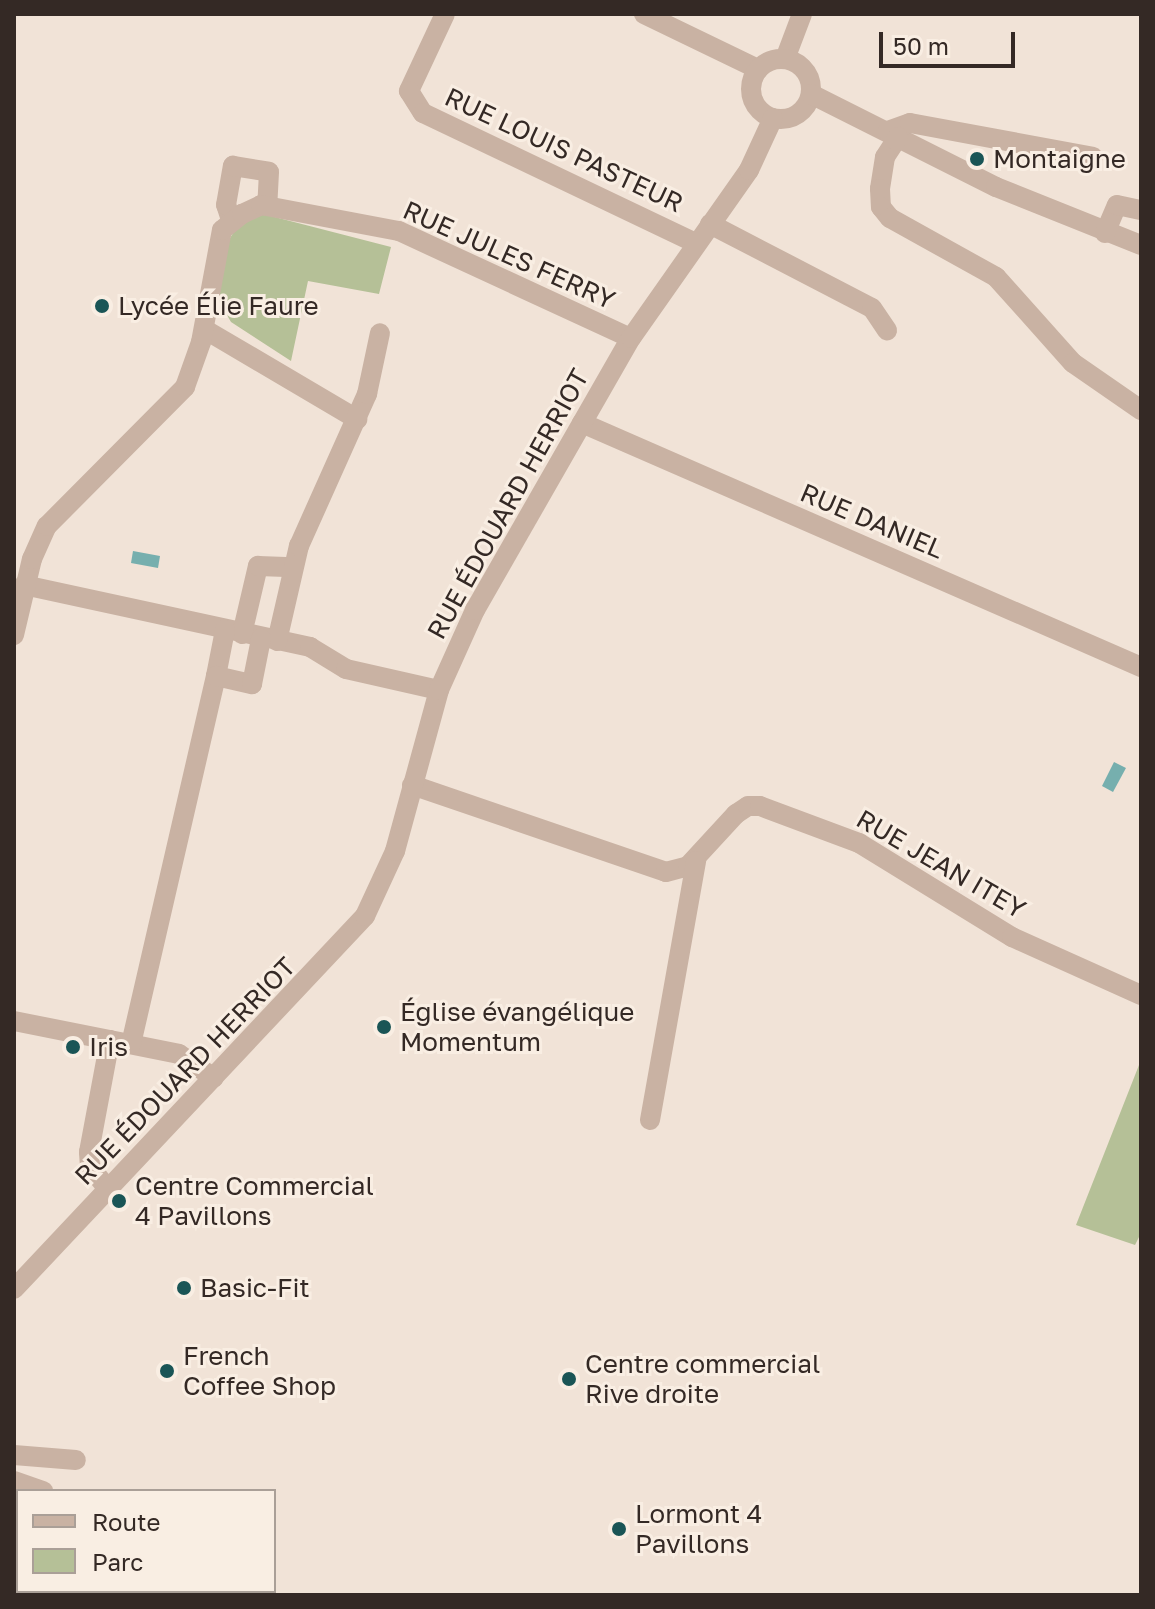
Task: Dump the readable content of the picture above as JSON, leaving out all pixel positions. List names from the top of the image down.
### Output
{
  "streets": {
    "street": [
      "RUE LOUIS PASTEUR",
      "RUE JULES FERRY",
      "RUE ÉDOUARD HERRIOT",
      "RUE DANIEL",
      "RUE JEAN ITEY"
    ]
  },
  "crossings": [
    ["RUE LOUIS PASTEUR", "RUE ÉDOUARD HERRIOT"],
    ["RUE JULES FERRY", "RUE ÉDOUARD HERRIOT"],
    ["RUE ÉDOUARD HERRIOT", "RUE DANIEL"]
  ],
  "places": [
    "Montaigne",
    "Lycée Élie Faure",
    "Église évangélique Momentum",
    "Iris",
    "Centre Commercial 4 Pavillons",
    "Basic-Fit",
    "French Coffee Shop",
    "Centre commercial Rive droite",
    "Lormont 4 Pavillons"
  ],
  "legend": ["Route", "Parc"],
  "scale_bar": "50 m"
}
